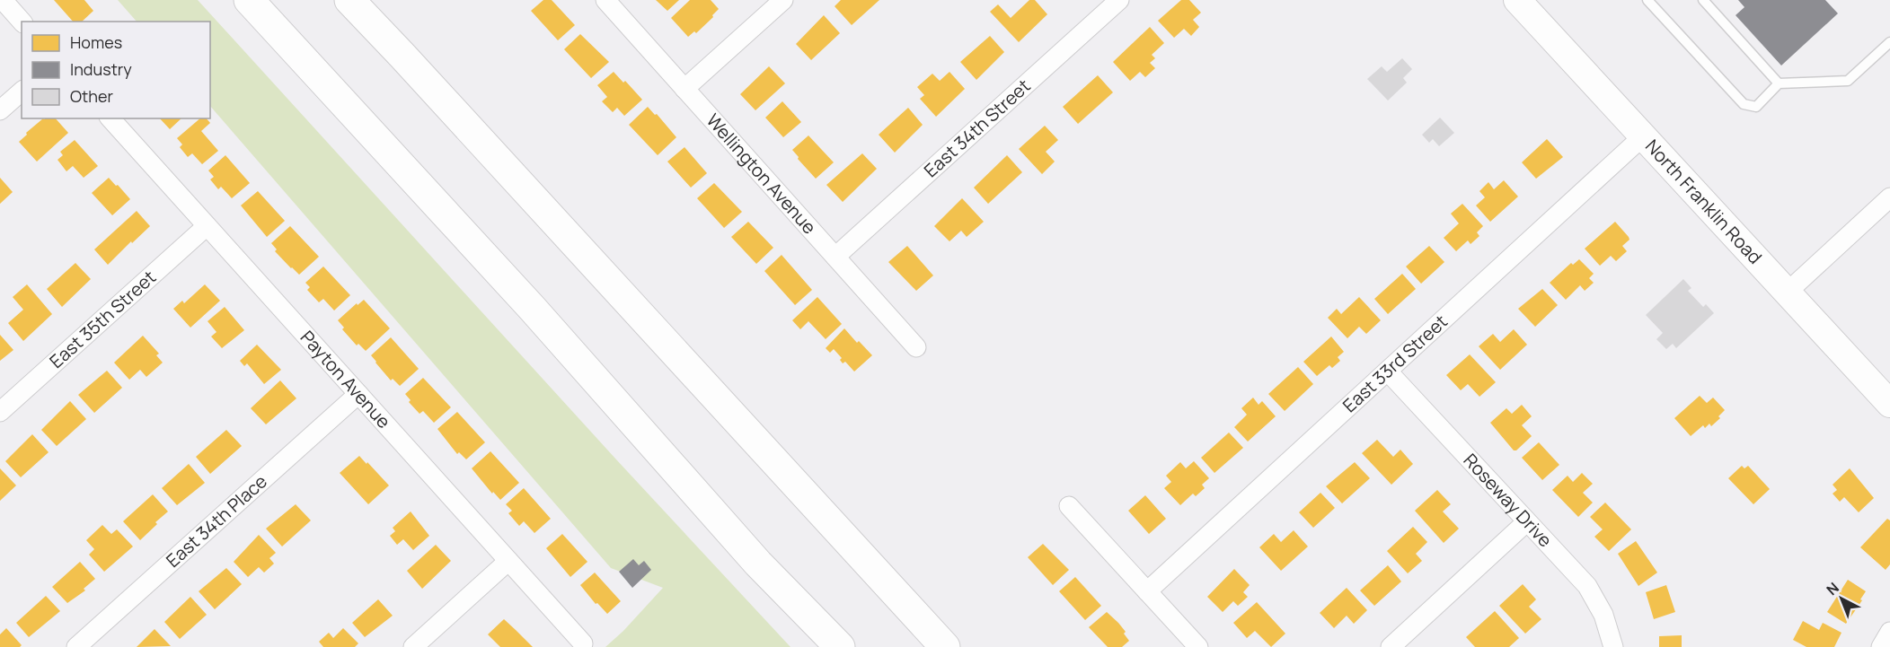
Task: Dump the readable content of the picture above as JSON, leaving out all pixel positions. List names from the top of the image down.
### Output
{
  "streets": {
    "main road": ["North Franklin Road"],
    "street": [
      "East 34th Street",
      "Wellington Avenue",
      "East 35th Street",
      "East 33rd Street",
      "Payton Avenue",
      "Roseway Drive",
      "East 34th Place"
    ]
  },
  "crossings": [
    ["East 34th Street", "Wellington Avenue"],
    ["North Franklin Road", "East 33rd Street"],
    ["East 35th Street", "Payton Avenue"],
    ["East 33rd Street", "Roseway Drive"],
    ["Payton Avenue", "East 34th Place"]
  ],
  "legend": ["Homes", "Industry", "Other"],
  "north": "top left"
}
